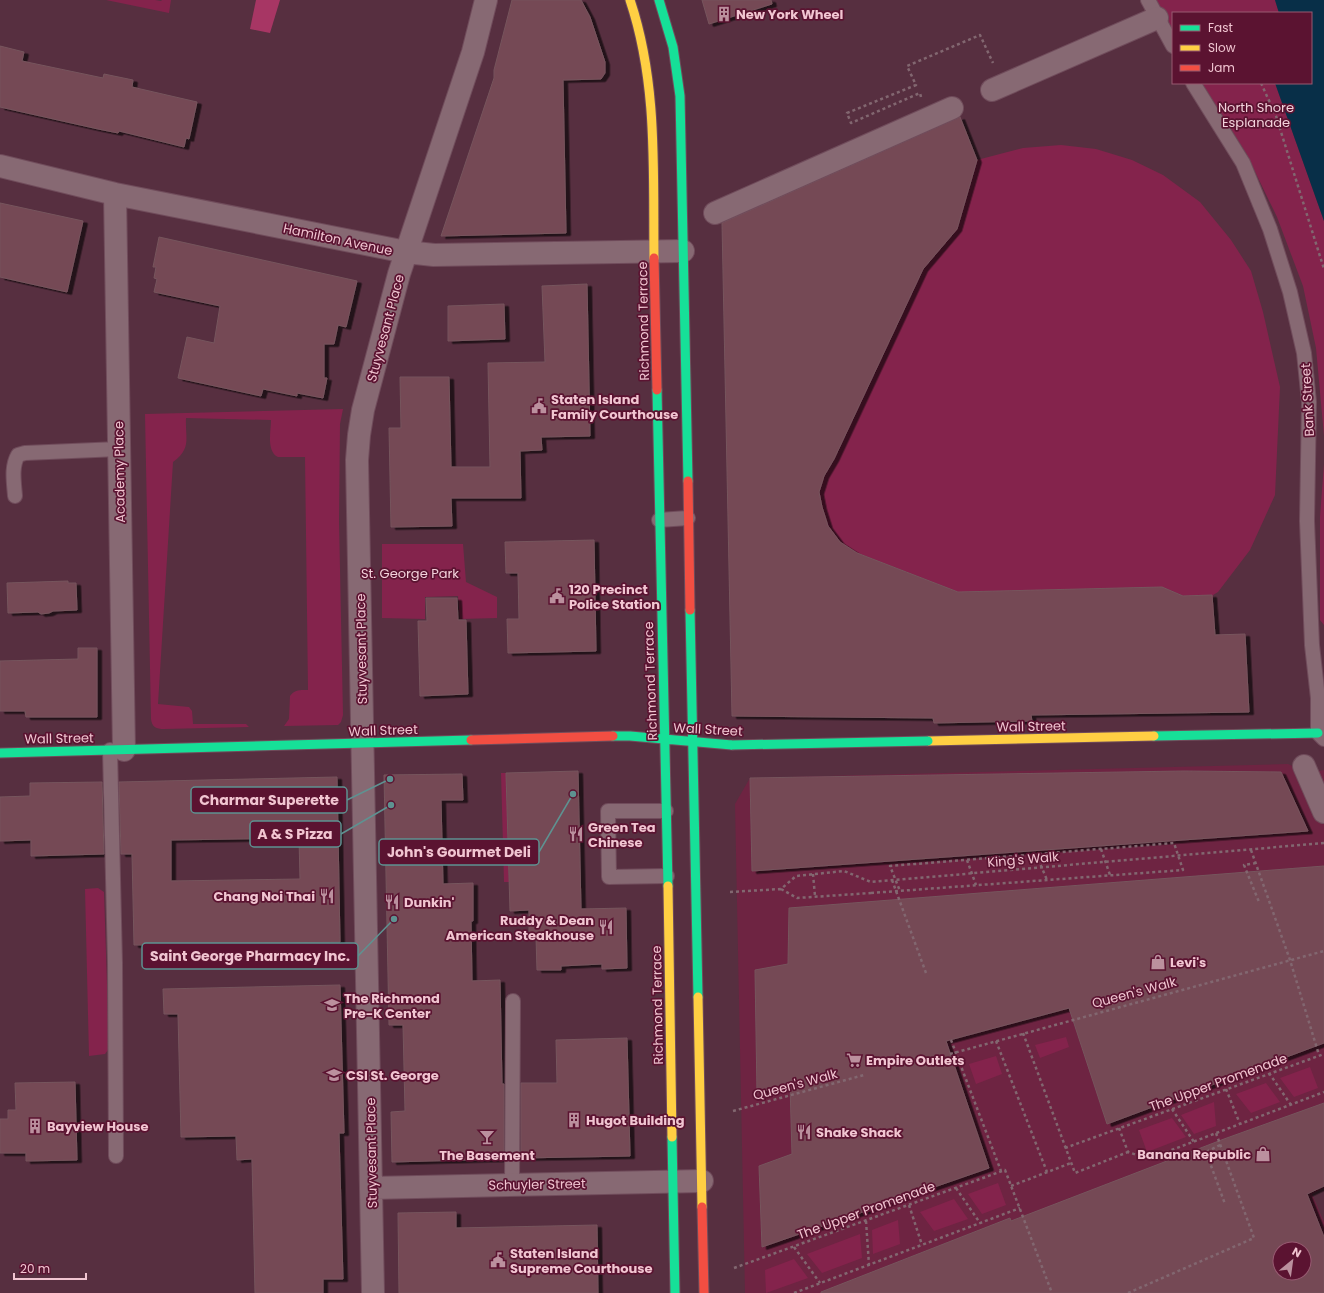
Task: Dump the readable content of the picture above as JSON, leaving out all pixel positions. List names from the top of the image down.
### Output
{
  "streets": {
    "main road": ["Richmond Terrace", "Wall Street"],
    "street": [
      "Hamilton Avenue",
      "Stuyvesant Place",
      "Academy Place",
      "Schuyler Street"
    ],
    "lane": ["Bank Street"],
    "path": ["King's Walk", "Queen's Walk", "The Upper Promenade"]
  },
  "crossings": [
    ["Hamilton Avenue", "Richmond Terrace"],
    ["Hamilton Avenue", "Stuyvesant Place"],
    ["Hamilton Avenue", "Academy Place"],
    ["Richmond Terrace", "Wall Street"],
    ["Richmond Terrace", "Schuyler Street"],
    ["Stuyvesant Place", "Wall Street"],
    ["Stuyvesant Place", "Schuyler Street"],
    ["Bank Street", "Wall Street"],
    ["Academy Place", "Wall Street"]
  ],
  "parks": ["North Shore Esplanade", "St. George Park"],
  "places": {
    "building": ["New York Wheel", "Hugot Building", "Bayview House"],
    "public building": ["Staten Island Family Courthouse", "120 Precinct Police Station", "Staten Island Supreme Courthouse"],
    "other": [
      "Charmar Superette",
      "John's Gourmet Deli",
      "A & S Pizza",
      "Saint George Pharmacy Inc."
    ],
    "restaurant": [
      "Green Tea Chinese",
      "Chang Noi Thai",
      "Dunkin'",
      "Ruddy & Dean American Steakhouse",
      "Shake Shack"
    ],
    "shop": ["Levi's", "Banana Republic"],
    "school or university": ["The Richmond Pre-K Center", "CSI St. George"],
    "supermarket": ["Empire Outlets"],
    "bar": ["The Basement"]
  },
  "legend": ["Fast", "Slow", "Jam"],
  "scale_bar": "20 m",
  "north": "top right"
}
